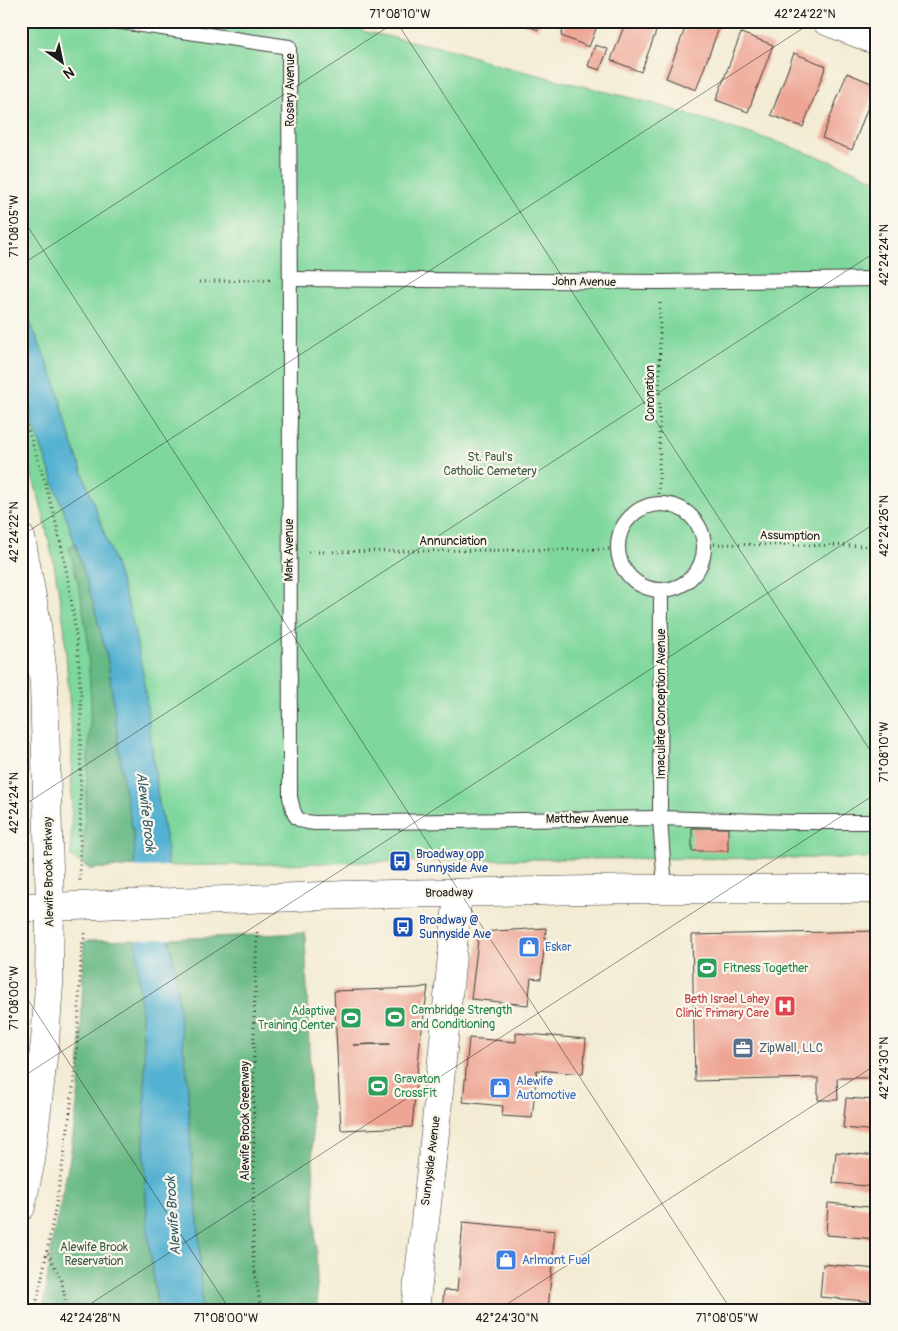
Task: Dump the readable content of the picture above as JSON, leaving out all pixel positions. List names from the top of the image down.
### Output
{
  "streets": {
    "main road": ["Alewife Brook Parkway", "Broadway", "Sunnyside Avenue"],
    "lane": [
      "Rosary Avenue",
      "John Avenue",
      "Mark Avenue",
      "Imaculate Conception Avenue",
      "Matthew Avenue"
    ],
    "path": [
      "Coronation",
      "Assumption",
      "Annunciation",
      "Alewife Brook Greenway"
    ]
  },
  "crossings": [
    ["Rosary Avenue", "John Avenue"],
    ["Rosary Avenue", "Mark Avenue"],
    ["John Avenue", "Coronation"],
    ["John Avenue", "Mark Avenue"],
    ["Coronation", "Assumption"],
    ["Coronation", "Annunciation"],
    ["Coronation", "Imaculate Conception Avenue"],
    ["Assumption", "Annunciation"],
    ["Assumption", "Imaculate Conception Avenue"],
    ["Annunciation", "Mark Avenue"],
    ["Annunciation", "Imaculate Conception Avenue"],
    ["Mark Avenue", "Matthew Avenue"],
    ["Imaculate Conception Avenue", "Matthew Avenue"],
    ["Imaculate Conception Avenue", "Broadway"],
    ["Alewife Brook Parkway", "Broadway"],
    ["Broadway", "Sunnyside Avenue"]
  ],
  "water": ["Alewife Brook"],
  "parks": ["St. Paul's Catholic Cemetery", "Alewife Brook Reservation"],
  "places": {
    "bus stop": ["Broadway opp Sunnyside Ave", "Broadway @ Sunnyside Ave"],
    "shop": ["Eskar", "Alewife Automotive", "Arlmont Fuel"],
    "sports": [
      "Fitness Together",
      "Cambridge Strength and Conditioning",
      "Adaptive Training Center",
      "Gravaton CrossFit"
    ],
    "hospital": ["Beth Israel Lahey Clinic Primary Care"],
    "office": ["ZipWall, LLC"]
  },
  "north": "bottom right",
  "coordinates": [
    "71°08'10\"W",
    "42°24'22\"N",
    "71°08'05\"W",
    "42°24'24\"N",
    "42°24'26\"N",
    "71°08'00\"W",
    "42°24'30\"N",
    "42°24'28\"N"
  ]
}
